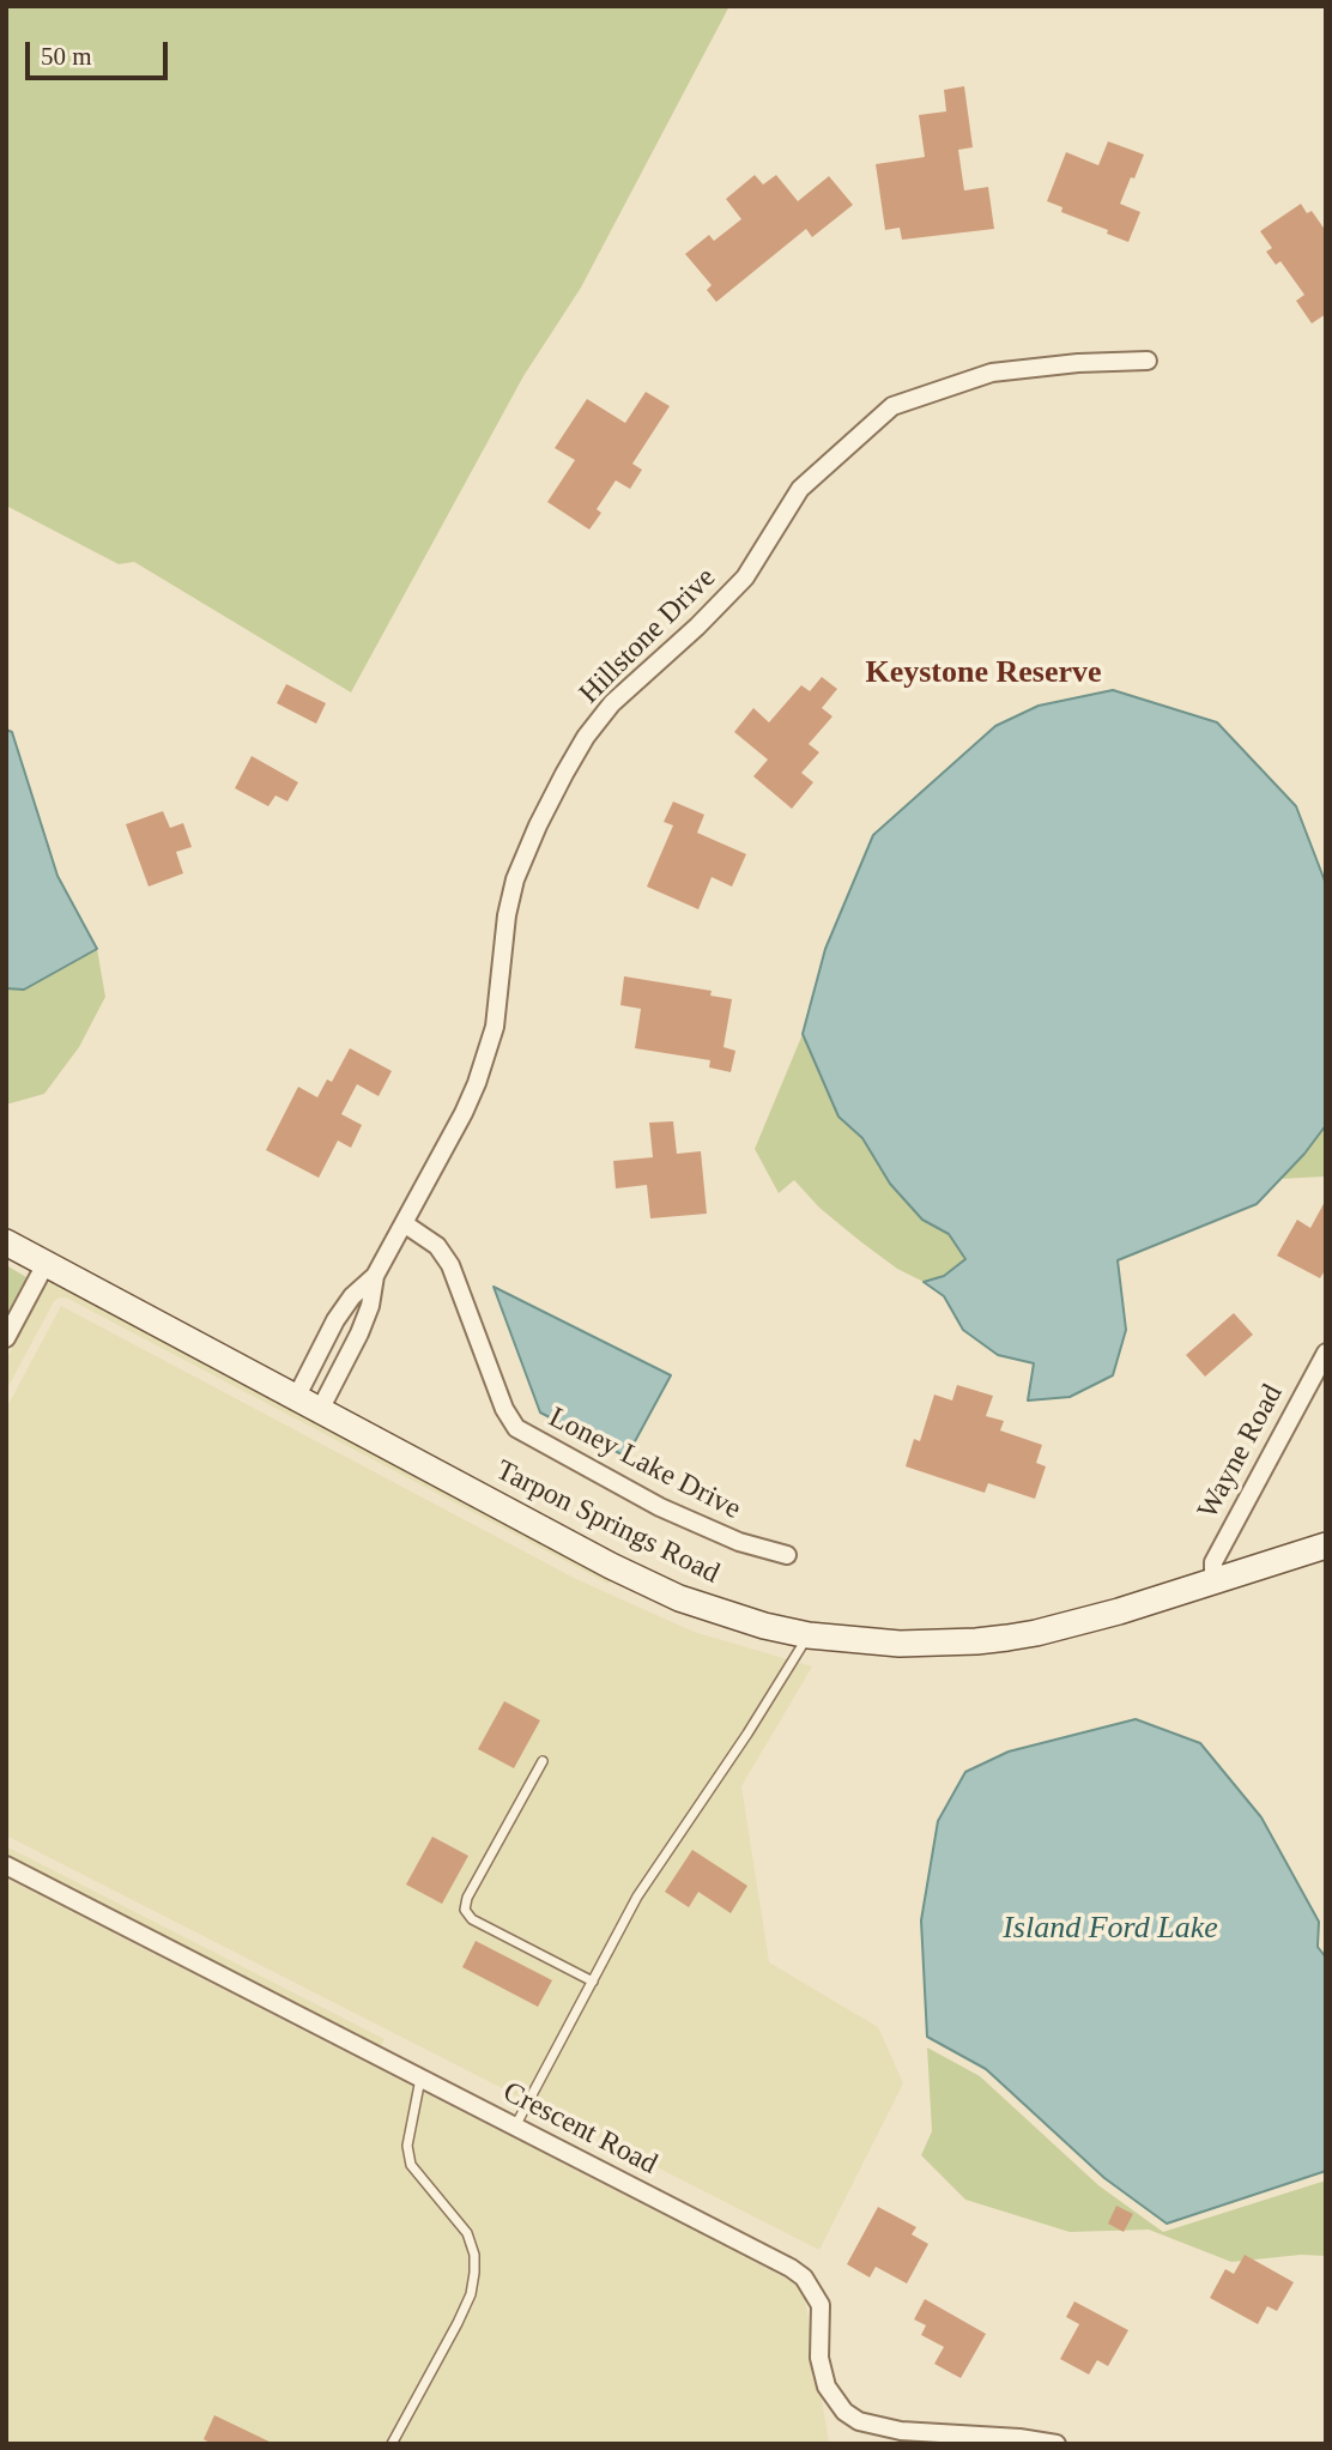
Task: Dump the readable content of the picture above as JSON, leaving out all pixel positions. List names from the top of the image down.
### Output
{
  "streets": {
    "main road": ["Tarpon Springs Road"],
    "street": [
      "Hillstone Drive",
      "Wayne Road",
      "Loney Lake Drive",
      "Crescent Road"
    ]
  },
  "crossings": [
    ["Hillstone Drive", "Loney Lake Drive"],
    ["Hillstone Drive", "Tarpon Springs Road"],
    ["Wayne Road", "Tarpon Springs Road"]
  ],
  "districts": ["Keystone Reserve"],
  "water": ["Island Ford Lake"],
  "scale_bar": "50 m"
}
